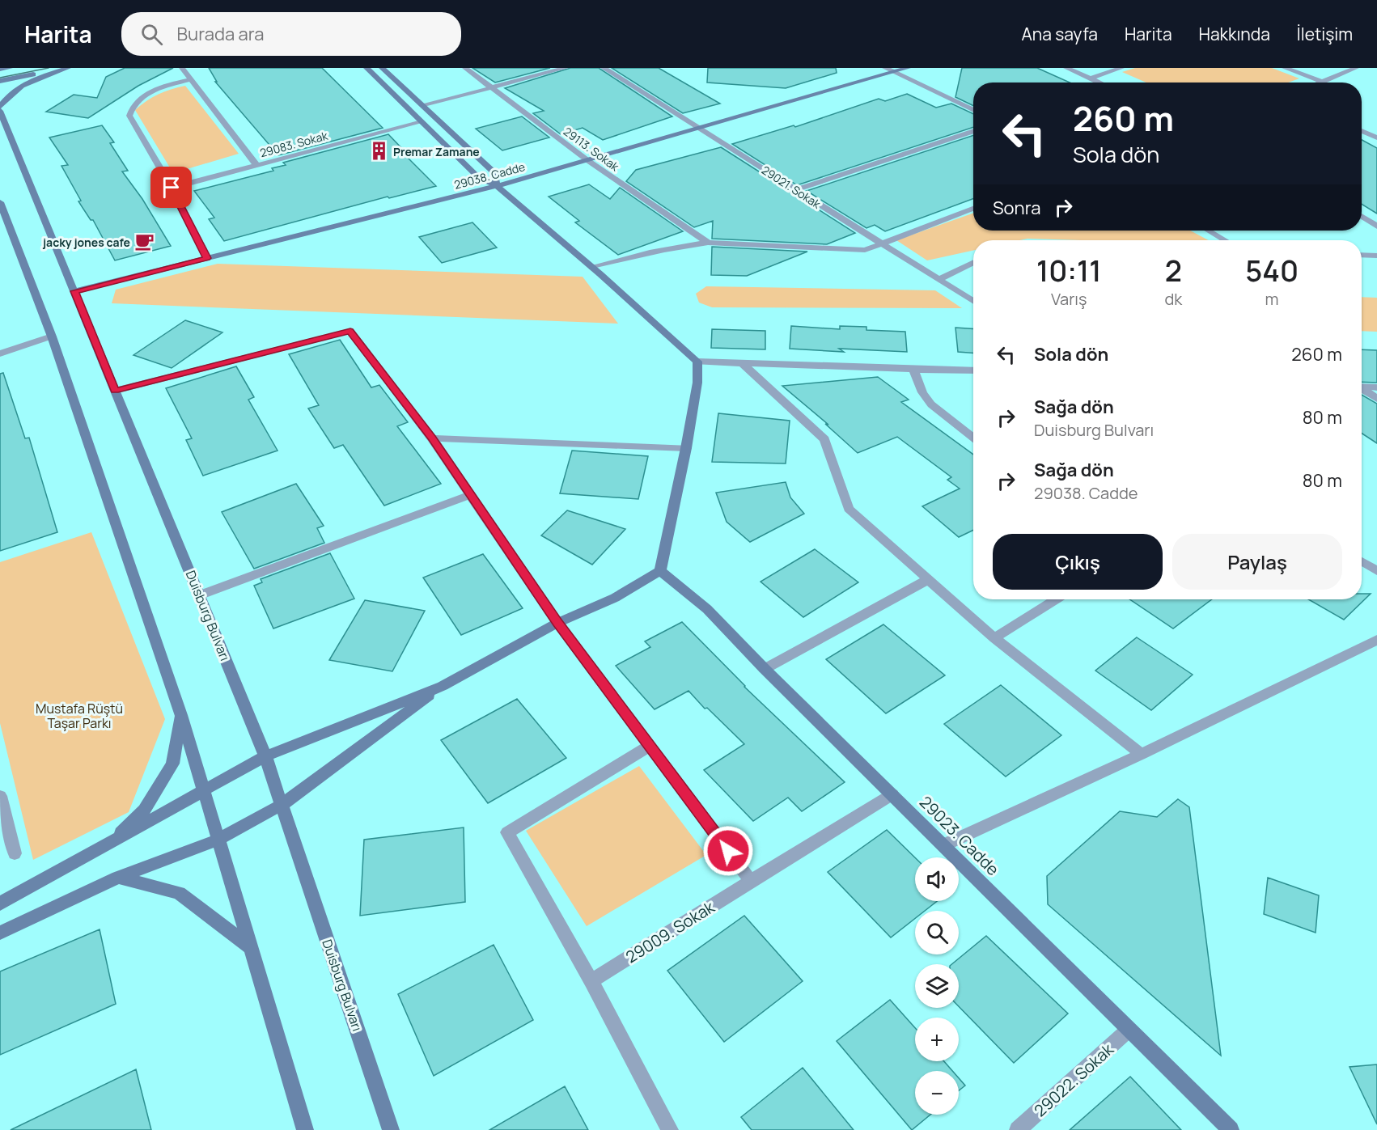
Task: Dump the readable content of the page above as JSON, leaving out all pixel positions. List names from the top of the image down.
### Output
{
  "streets": {
    "street": [
      "29083. Sokak",
      "29113. Sokak",
      "29038. Cadde",
      "29021. Sokak",
      "Duisburg Bulvarı",
      "29023. Cadde",
      "29009. Sokak",
      "29022. Sokak"
    ]
  },
  "crossings": [
    ["29113. Sokak", "29038. Cadde"],
    ["29038. Cadde", "29021. Sokak"],
    ["29038. Cadde", "Duisburg Bulvarı"],
    ["29023. Cadde", "29009. Sokak"],
    ["29023. Cadde", "29022. Sokak"]
  ],
  "parks": ["Mustafa Rüştü Taşar Parkı"],
  "places": {
    "building": ["Premar Zamane"],
    "cafe": ["jacky jones cafe"]
  },
  "page": {
    "header": "Harita",
    "search": "Burada ara",
    "nav": [
      "Ana sayfa",
      "Harita",
      "Hakkında",
      "İletişim"
    ],
    "turn": ["260 m", "Sola dön"],
    "then": "Sonra",
    "eta": [
      "10:11",
      "Varış",
      "2",
      "dk",
      "540",
      "m"
    ],
    "list": [
      {
        "name": "Sola dön",
        "value": "260 m"
      },
      {
        "name": "Sağa dön",
        "note": "Duisburg Bulvarı",
        "value": "80 m"
      },
      {
        "name": "Sağa dön",
        "note": "29038. Cadde",
        "value": "80 m"
      }
    ],
    "buttons": ["Çıkış", "Paylaş"],
    "map_buttons": ["+", "−"]
  }
}
